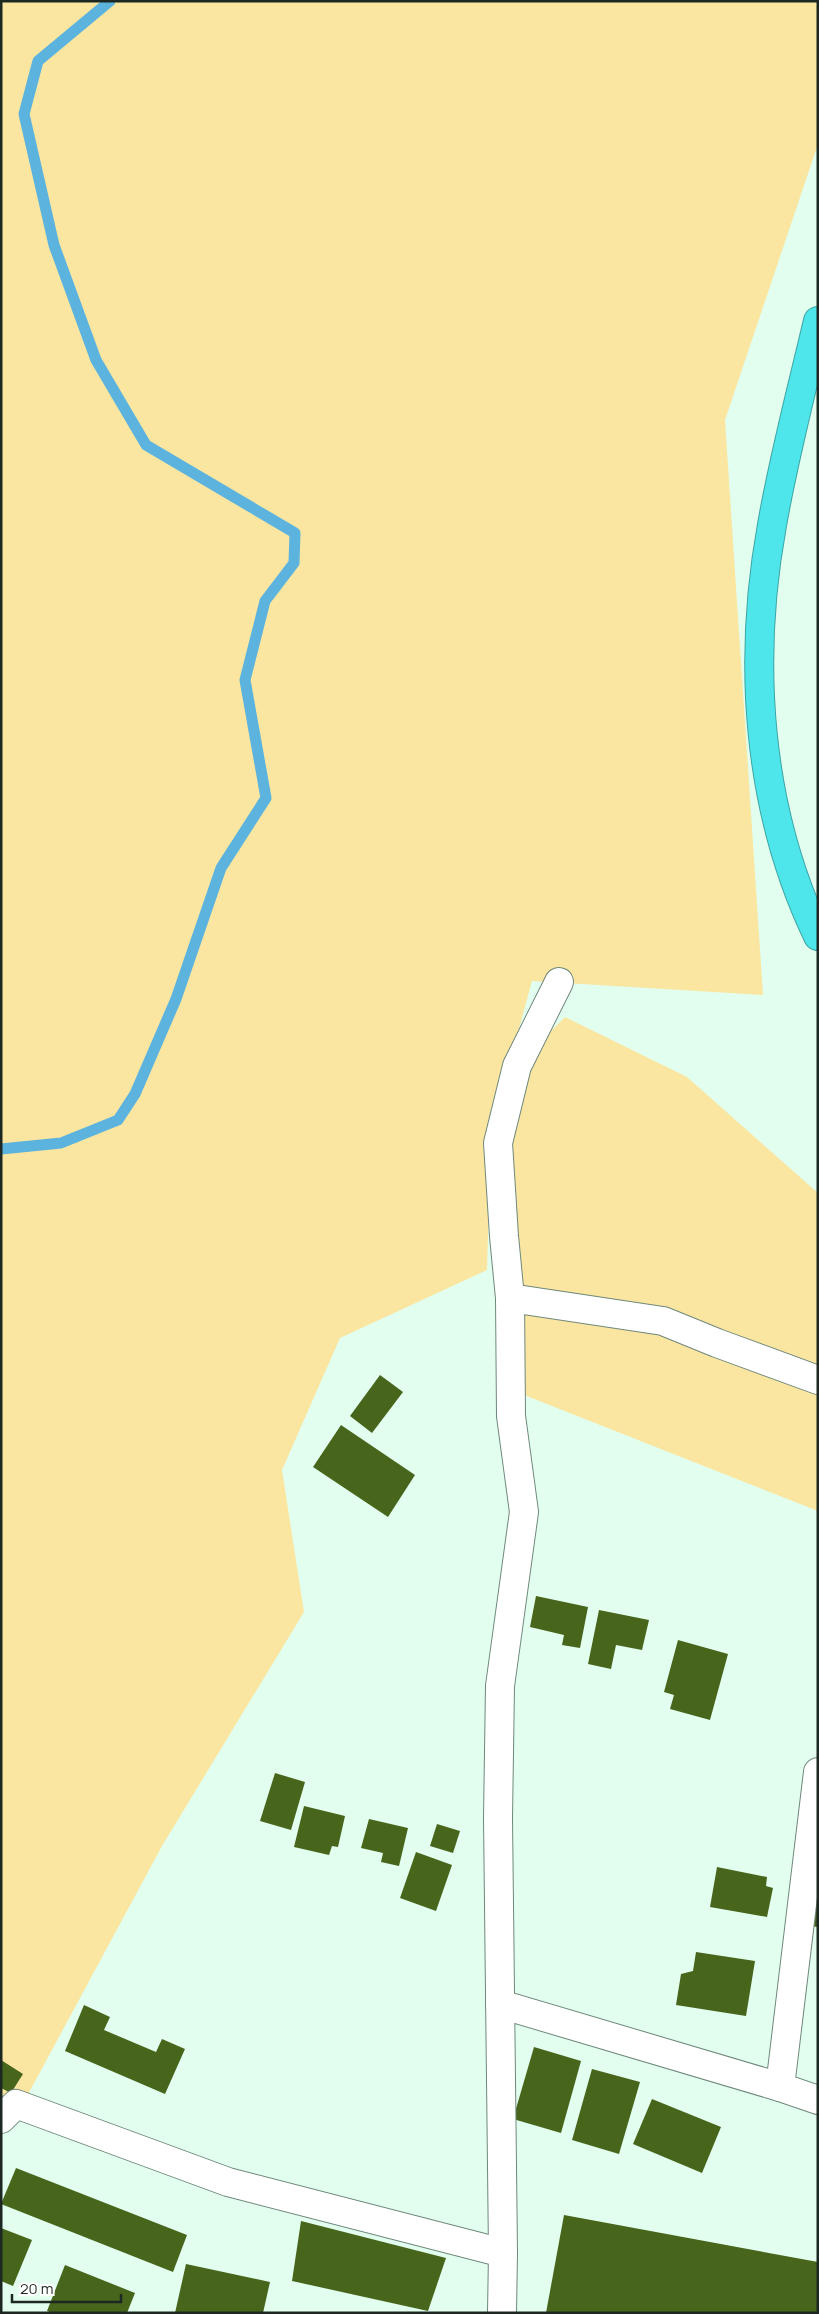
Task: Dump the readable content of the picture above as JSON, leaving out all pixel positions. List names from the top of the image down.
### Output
{
  "scale_bar": "20 m"
}
